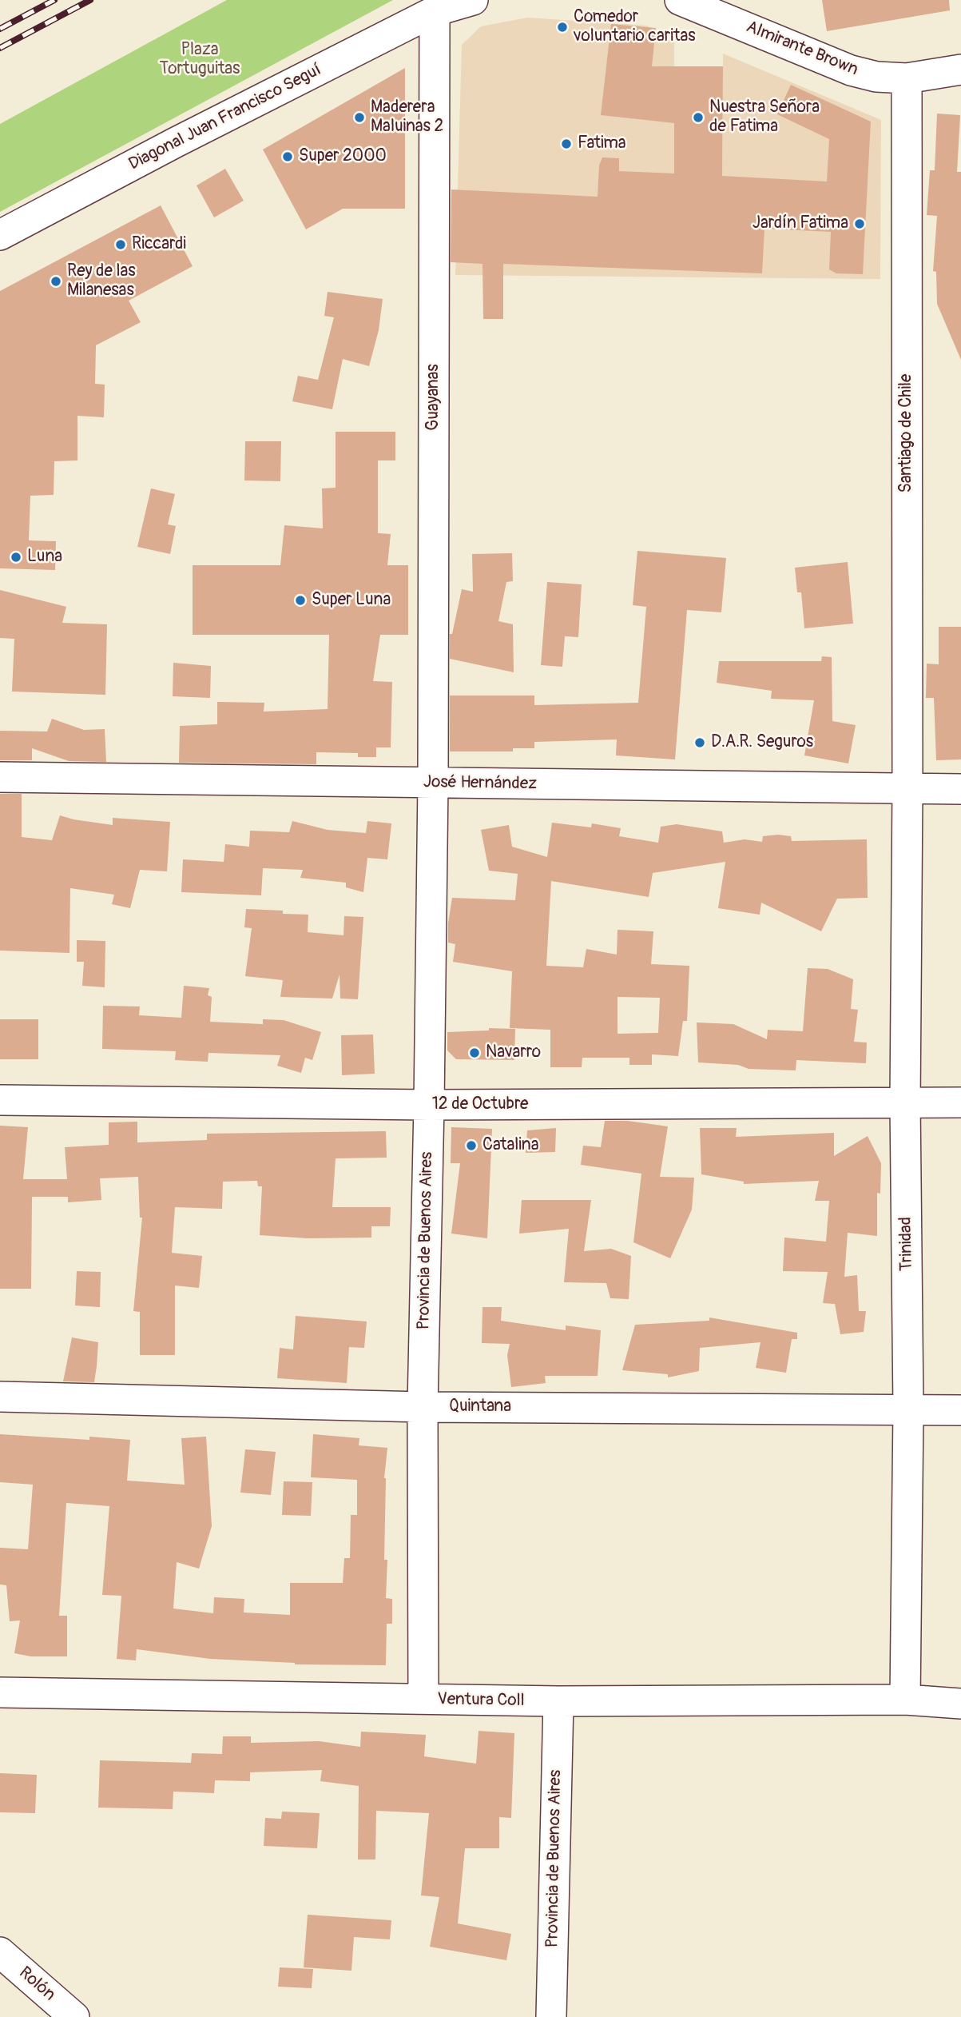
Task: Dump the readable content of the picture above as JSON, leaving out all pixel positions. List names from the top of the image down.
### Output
{
  "streets": {
    "street": [
      "Almirante Brown",
      "Diagonal Juan Francisco Seguí",
      "Guayanas",
      "Santiago de Chile",
      "José Hernández",
      "12 de Octubre",
      "Provincia de Buenos Aires",
      "Trinidad",
      "Quintana",
      "Ventura Coll",
      "Rolón"
    ]
  },
  "crossings": [
    ["Almirante Brown", "Santiago de Chile"],
    ["Diagonal Juan Francisco Seguí", "Guayanas"],
    ["Guayanas", "José Hernández"],
    ["Guayanas", "Provincia de Buenos Aires"],
    ["Santiago de Chile", "José Hernández"],
    ["Santiago de Chile", "Trinidad"],
    ["José Hernández", "Provincia de Buenos Aires"],
    ["José Hernández", "Trinidad"],
    ["12 de Octubre", "Provincia de Buenos Aires"],
    ["12 de Octubre", "Trinidad"],
    ["Provincia de Buenos Aires", "Quintana"],
    ["Provincia de Buenos Aires", "Ventura Coll"],
    ["Trinidad", "Quintana"],
    ["Trinidad", "Ventura Coll"]
  ],
  "parks": ["Plaza Tortuguitas"],
  "places": [
    "Comedor voluntario caritas",
    "Maderera Maluinas 2",
    "Nuestra Señora de Fatima",
    "Fatima",
    "Super 2000",
    "Jardín Fatima",
    "Riccardi",
    "Rey de las Milanesas",
    "Luna",
    "Super Luna",
    "D.A.R. Seguros",
    "Navarro",
    "Catalina"
  ]
}
